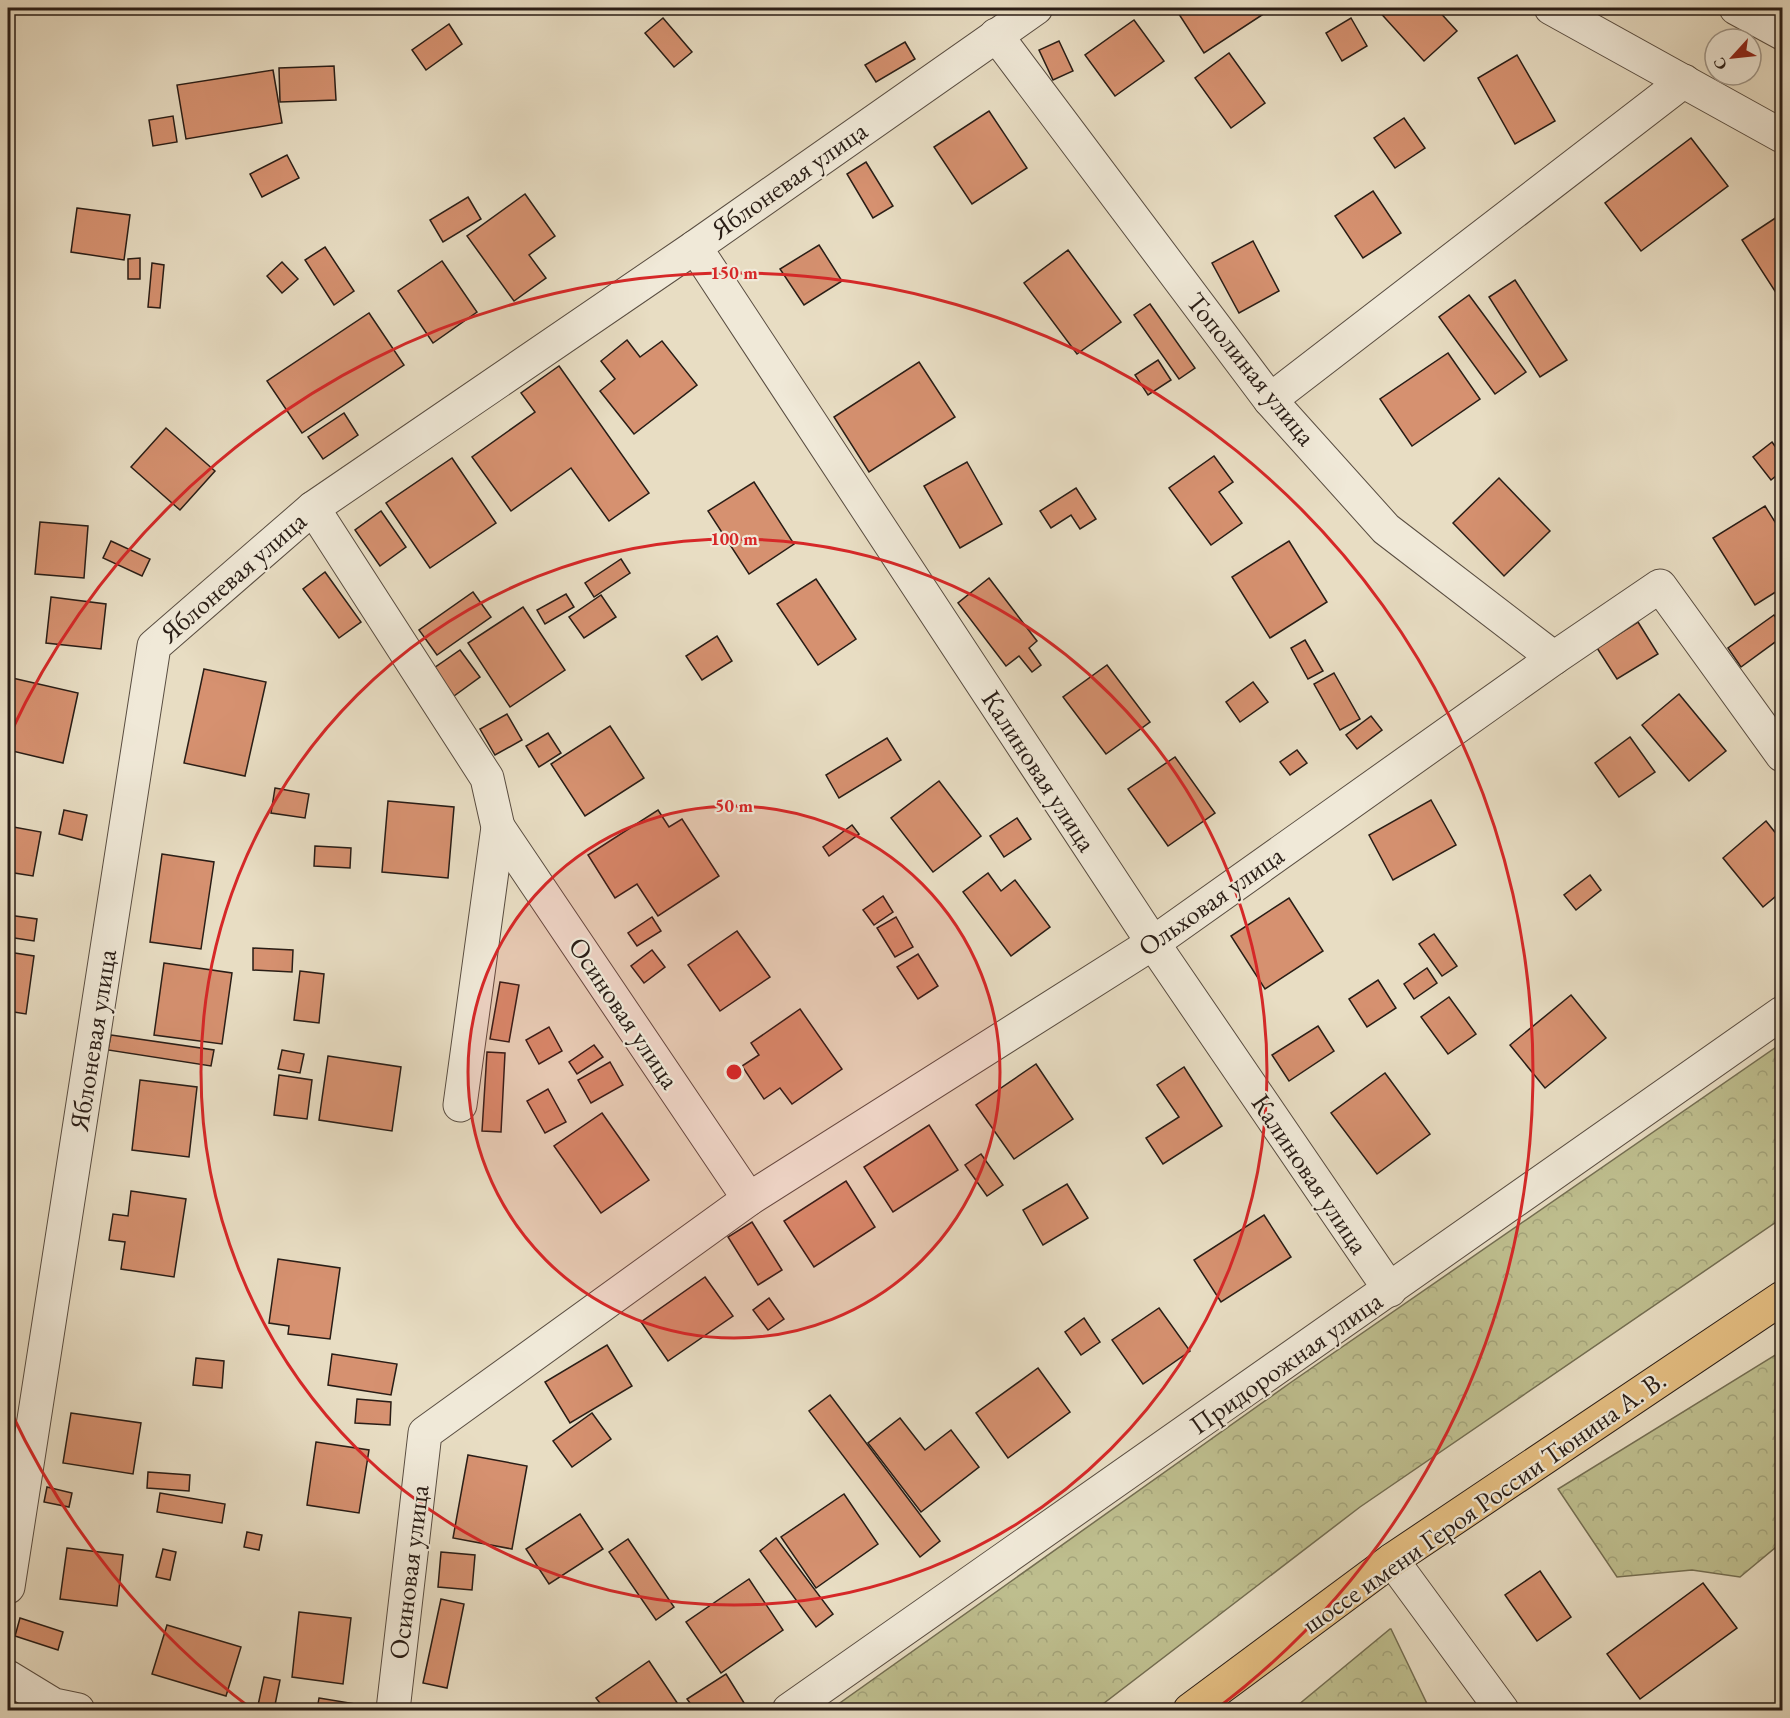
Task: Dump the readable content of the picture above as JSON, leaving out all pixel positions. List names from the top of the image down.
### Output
{
  "streets": {
    "main road": ["шоссе имени Героя России Тюнина А. В."],
    "street": [
      "Яблоневая улица",
      "Тополиная улица",
      "Калиновая улица",
      "Ольховая улица",
      "Осиновая улица",
      "Придорожная улица"
    ]
  },
  "crossings": [
    ["Яблоневая улица", "Тополиная улица"],
    ["Яблоневая улица", "Калиновая улица"],
    ["Тополиная улица", "Ольховая улица"],
    ["Калиновая улица", "Ольховая улица"],
    ["Калиновая улица", "Придорожная улица"],
    ["Ольховая улица", "Осиновая улица"]
  ],
  "north": "bottom left",
  "rings": ["150 m", "100 m", "50 m"]
}
